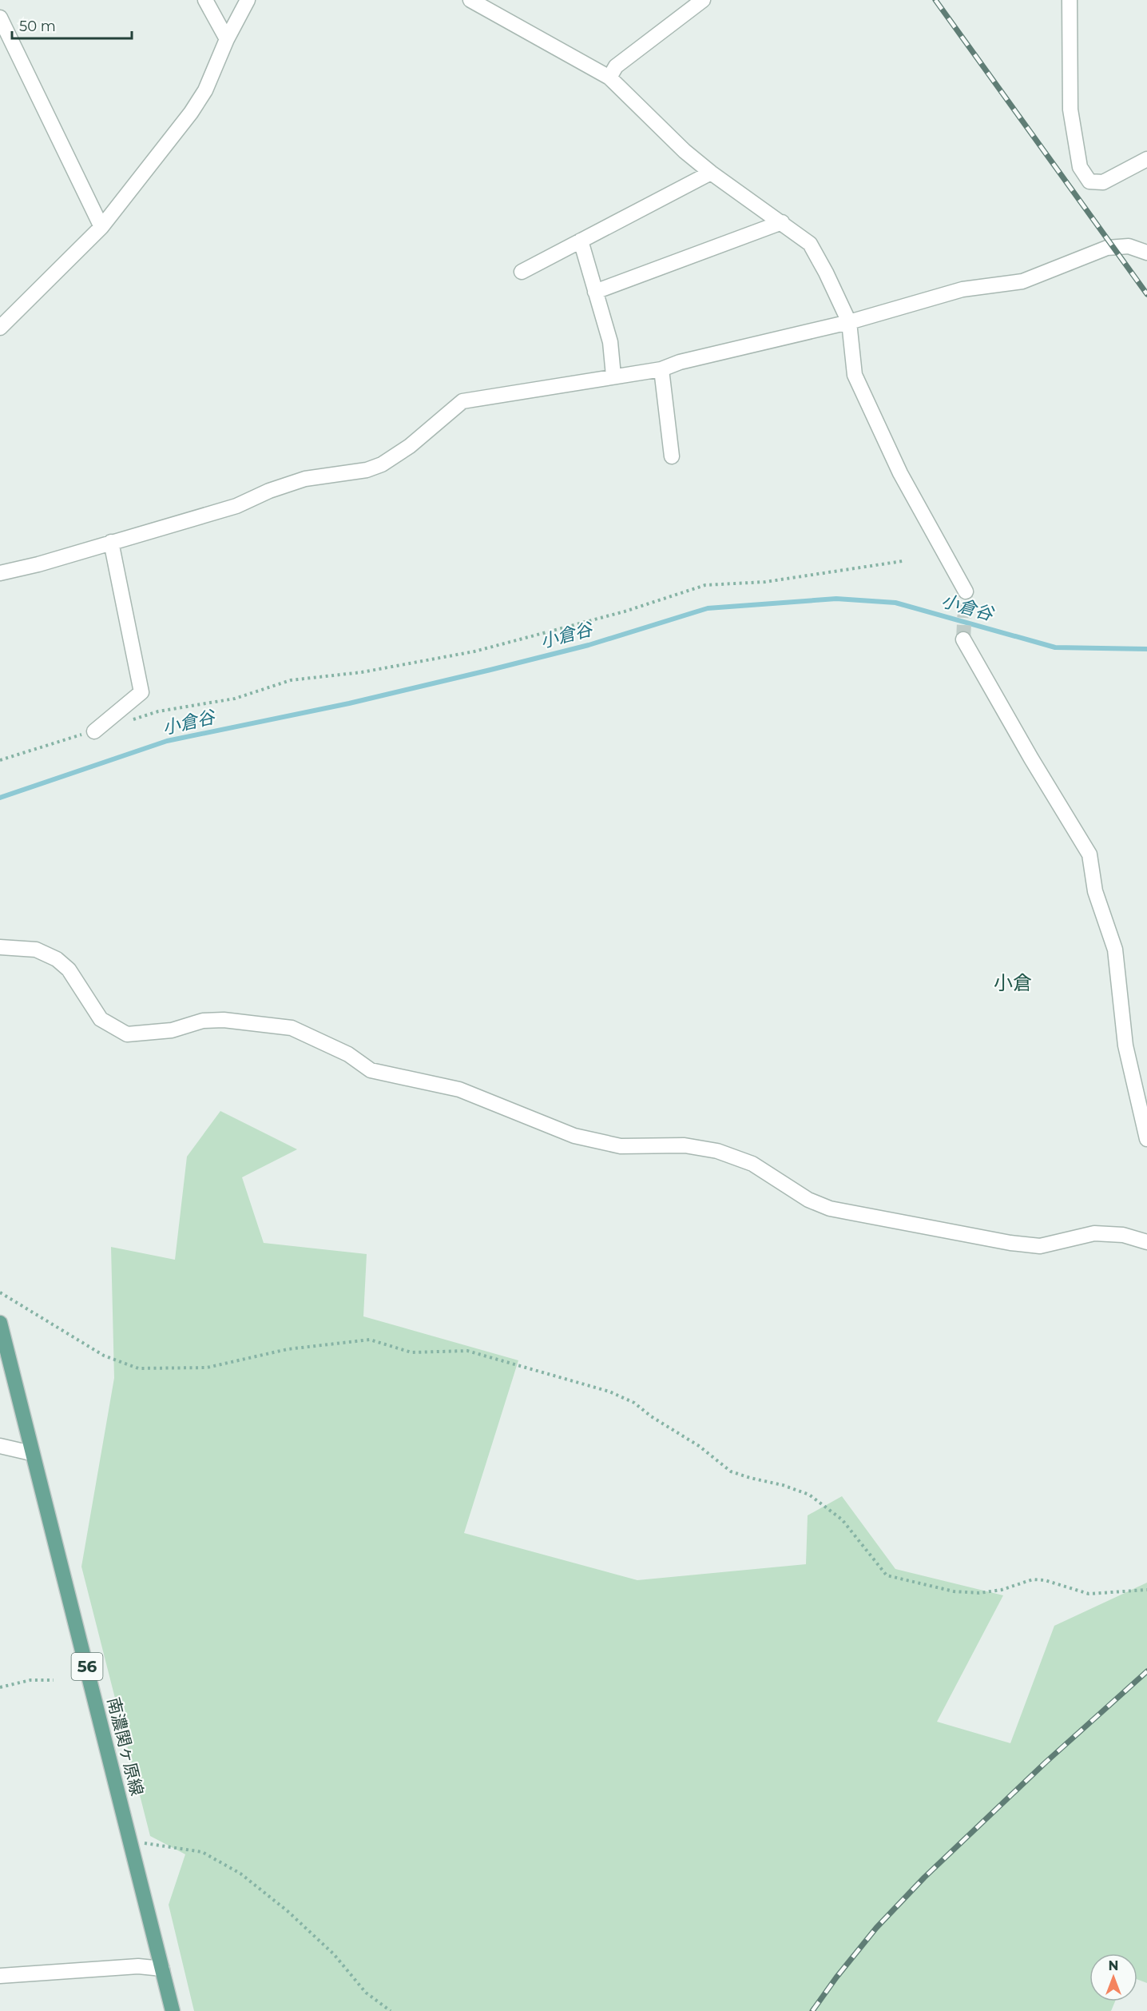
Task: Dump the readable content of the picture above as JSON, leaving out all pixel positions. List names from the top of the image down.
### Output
{
  "streets": {
    "main road": ["56", "南濃関ヶ原線"]
  },
  "districts": ["小倉"],
  "water": ["小倉谷"],
  "scale_bar": "50 m",
  "north": "top"
}
